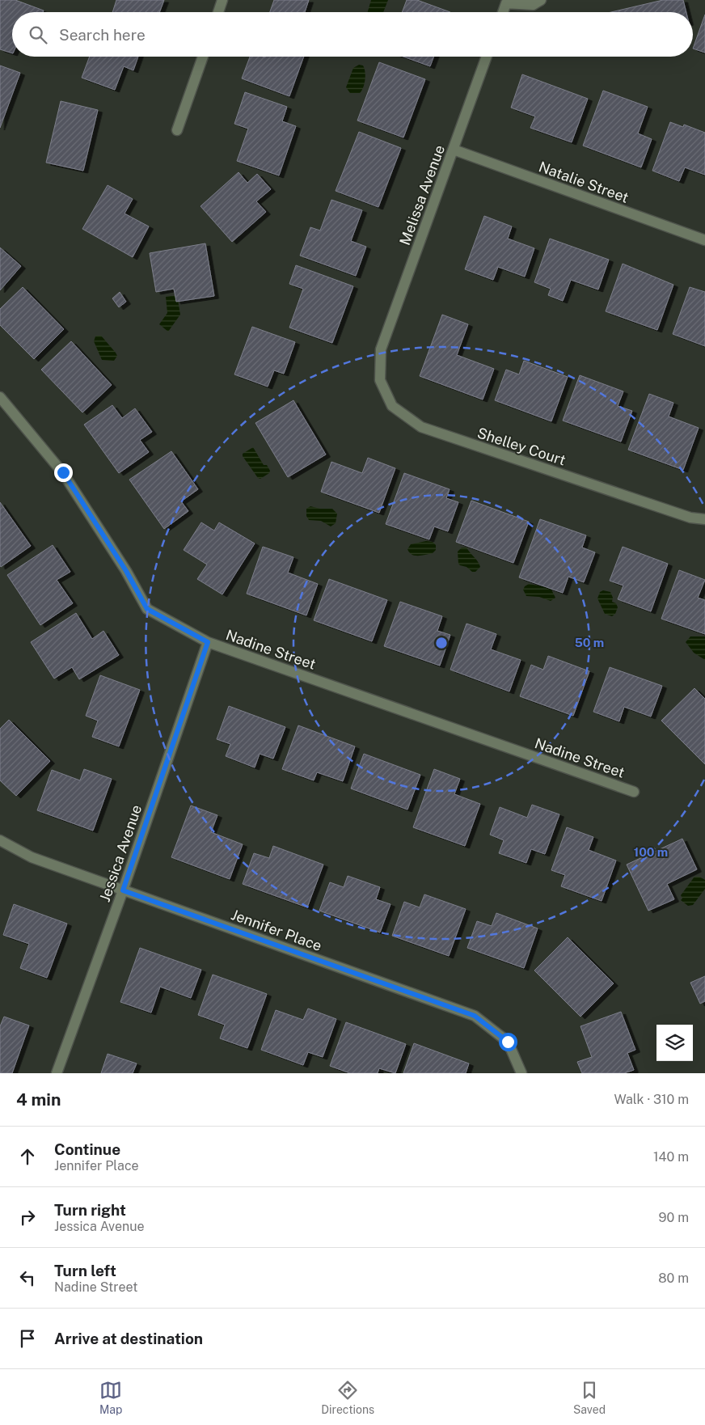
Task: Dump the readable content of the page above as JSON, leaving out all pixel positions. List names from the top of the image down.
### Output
{
  "streets": {
    "street": [
      "Natalie Street",
      "Melissa Avenue",
      "Shelley Court",
      "Nadine Street",
      "Jessica Avenue",
      "Jennifer Place"
    ]
  },
  "crossings": [
    ["Natalie Street", "Melissa Avenue"],
    ["Melissa Avenue", "Shelley Court"],
    ["Nadine Street", "Jessica Avenue"],
    ["Jessica Avenue", "Jennifer Place"]
  ],
  "page": {
    "search": "Search here",
    "heading": ["4 min", "Walk · 310 m"],
    "list": [
      ["Continue", "Jennifer Place", "140 m"],
      ["Turn right", "Jessica Avenue", "90 m"],
      ["Turn left", "Nadine Street", "80 m"],
      "Arrive at destination"
    ],
    "nav": ["Map", "Directions", "Saved"]
  },
  "rings": ["50 m", "100 m"]
}
